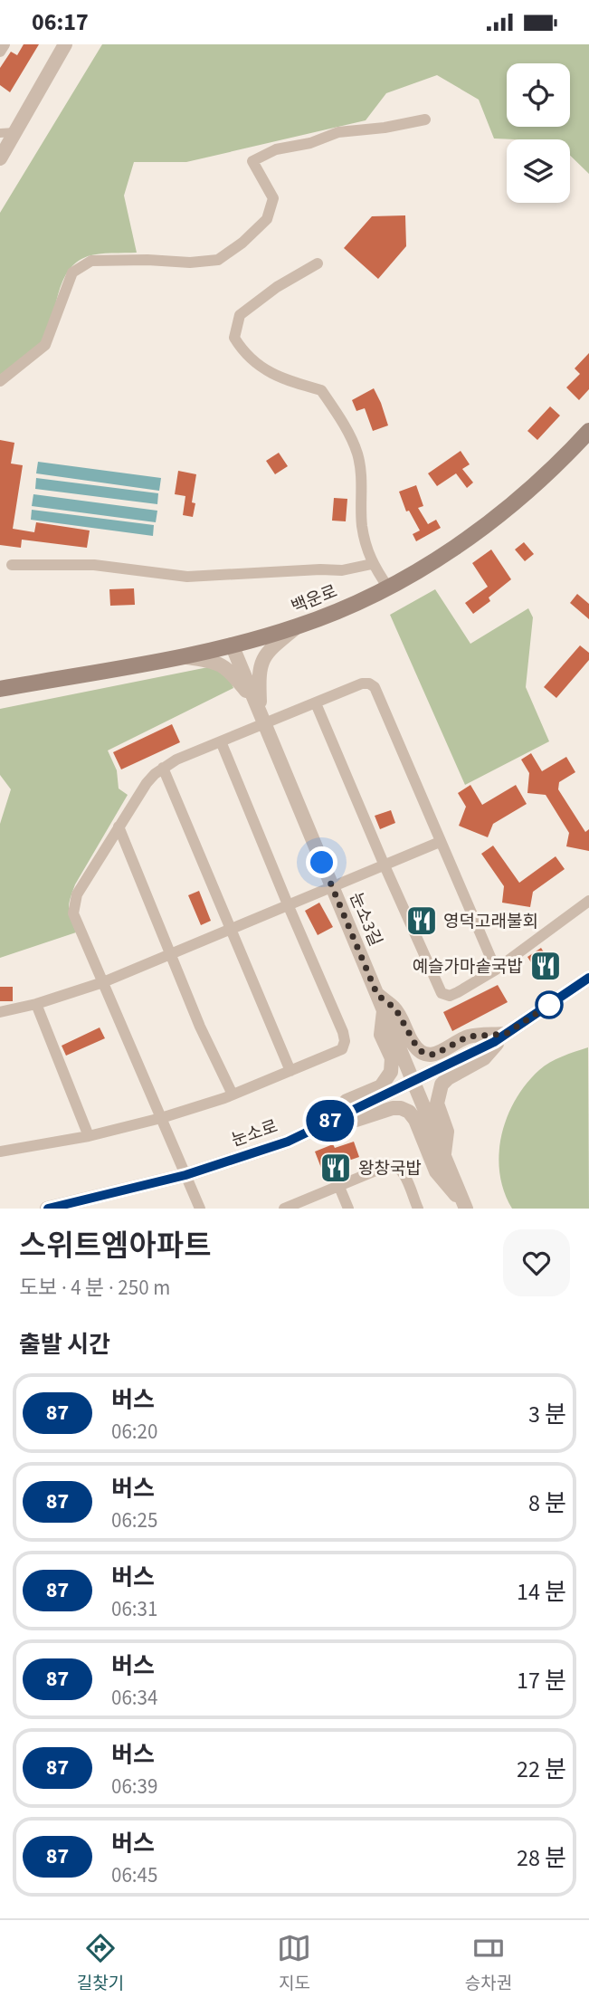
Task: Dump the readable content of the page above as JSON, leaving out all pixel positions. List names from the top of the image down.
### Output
{
  "streets": {
    "main road": ["백운로"],
    "street": ["눈소3길", "눈소로"]
  },
  "crossings": [
    ["백운로", "눈소3길"],
    ["눈소3길", "눈소로"]
  ],
  "places": {
    "restaurant": ["영덕고래불회", "예슬가마솥국밥", "왕창국밥"]
  },
  "lines": ["bus line 87"],
  "page": {
    "status": "06:17",
    "on_map": "87",
    "heading": [
      ["스위트엠아파트", "도보 · 4 분 · 250 m"],
      "출발 시간"
    ],
    "list": [
      {
        "mark": "87",
        "name": "버스",
        "note": "06:20",
        "value": "3 분"
      },
      {
        "mark": "87",
        "name": "버스",
        "note": "06:25",
        "value": "8 분"
      },
      {
        "mark": "87",
        "name": "버스",
        "note": "06:31",
        "value": "14 분"
      },
      {
        "mark": "87",
        "name": "버스",
        "note": "06:34",
        "value": "17 분"
      },
      {
        "mark": "87",
        "name": "버스",
        "note": "06:39",
        "value": "22 분"
      },
      {
        "mark": "87",
        "name": "버스",
        "note": "06:45",
        "value": "28 분"
      }
    ],
    "tabs": ["길찾기", "지도", "승차권"]
  }
}
